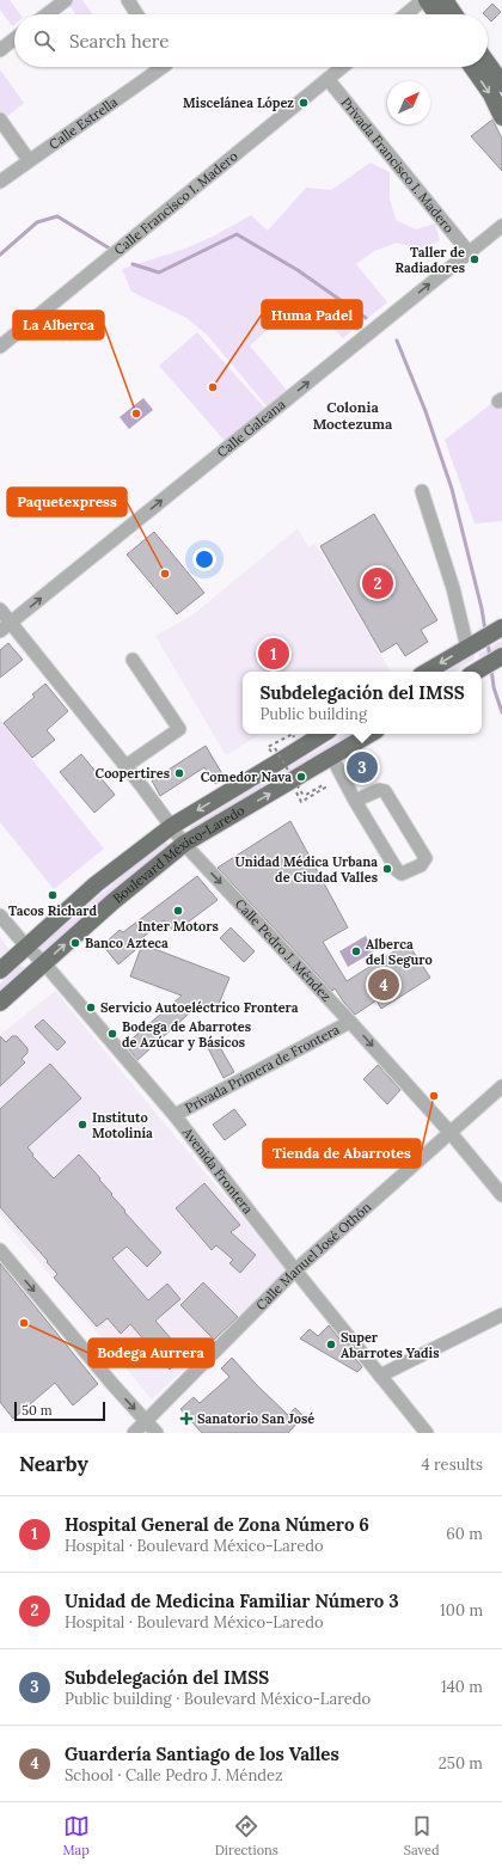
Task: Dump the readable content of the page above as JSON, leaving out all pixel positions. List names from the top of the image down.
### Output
{
  "streets": {
    "main road": ["Boulevard México-Laredo"],
    "street": [
      "Calle Estrella",
      "Privada Francisco I. Madero",
      "Calle Francisco I. Madero",
      "Calle Galeana",
      "Calle Pedro J. Méndez",
      "Privada Primera de Frontera",
      "Avenida Frontera",
      "Calle Manuel José Othón"
    ]
  },
  "crossings": [
    ["Privada Francisco I. Madero", "Calle Francisco I. Madero"],
    ["Privada Francisco I. Madero", "Calle Galeana"],
    ["Calle Galeana", "Calle Pedro J. Méndez"],
    ["Boulevard México-Laredo", "Calle Pedro J. Méndez"],
    ["Boulevard México-Laredo", "Avenida Frontera"],
    ["Calle Pedro J. Méndez", "Privada Primera de Frontera"],
    ["Calle Pedro J. Méndez", "Calle Manuel José Othón"],
    ["Privada Primera de Frontera", "Avenida Frontera"],
    ["Avenida Frontera", "Calle Manuel José Othón"]
  ],
  "one_way": ["Calle Galeana", "Calle Pedro J. Méndez"],
  "districts": ["Colonia Moctezuma"],
  "places": {
    "other": [
      "Miscelánea López",
      "Taller de Radiadores",
      "Huma Padel",
      "La Alberca",
      "Paquetexpress",
      "Coopertires",
      "Comedor Nava",
      "Unidad Médica Urbana de Ciudad Valles",
      "Tacos Richard",
      "Inter Motors",
      "Banco Azteca",
      "Alberca del Seguro",
      "Servicio Autoeléctrico Frontera",
      "Bodega de Abarrotes de Azúcar y Básicos",
      "Tienda de Abarrotes",
      "Instituto Motolinía",
      "Bodega Aurrera",
      "Super Abarrotes Yadis"
    ],
    "health": ["Sanatorio San José"]
  },
  "scale_bar": "50 m",
  "north": "top right",
  "page": {
    "search": "Search here",
    "pins": [
      "2",
      "1",
      "3",
      "4"
    ],
    "popup": ["Subdelegación del IMSS", "Public building"],
    "scale": "50 m",
    "heading": ["Nearby", "4 results"],
    "list": [
      {
        "mark": "1",
        "name": "Hospital General de Zona Número 6",
        "note": "Hospital · Boulevard México-Laredo",
        "value": "60 m"
      },
      {
        "mark": "2",
        "name": "Unidad de Medicina Familiar Número 3",
        "note": "Hospital · Boulevard México-Laredo",
        "value": "100 m"
      },
      {
        "mark": "3",
        "name": "Subdelegación del IMSS",
        "note": "Public building · Boulevard México-Laredo",
        "value": "140 m"
      },
      {
        "mark": "4",
        "name": "Guardería Santiago de los Valles",
        "note": "School · Calle Pedro J. Méndez",
        "value": "250 m"
      }
    ],
    "nav": ["Map", "Directions", "Saved"]
  }
}
